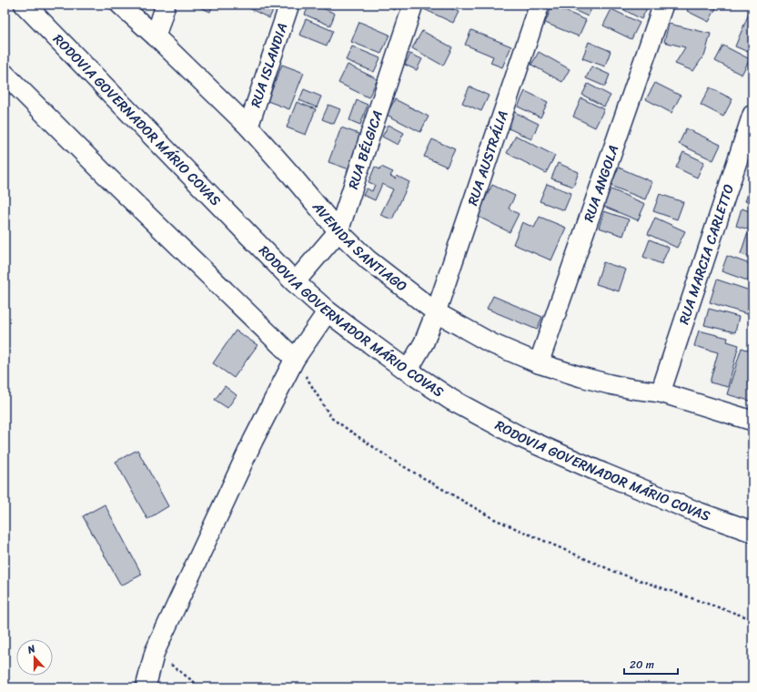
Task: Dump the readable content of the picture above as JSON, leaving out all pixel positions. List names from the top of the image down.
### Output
{
  "streets": {
    "highway": ["RODOVIA GOVERNADOR MÁRIO COVAS"],
    "street": [
      "RUA ISLANDIA",
      "RUA BÉLGICA",
      "RUA AUSTRÁLIA",
      "RUA ANGOLA",
      "AVENIDA SANTIAGO",
      "RUA MARCIA CARLETTO"
    ]
  },
  "crossings": [
    ["RUA ISLANDIA", "AVENIDA SANTIAGO"],
    ["RODOVIA GOVERNADOR MÁRIO COVAS", "RUA BÉLGICA"],
    ["RODOVIA GOVERNADOR MÁRIO COVAS", "RUA AUSTRÁLIA"],
    ["RUA BÉLGICA", "AVENIDA SANTIAGO"],
    ["RUA AUSTRÁLIA", "AVENIDA SANTIAGO"],
    ["RUA ANGOLA", "AVENIDA SANTIAGO"],
    ["AVENIDA SANTIAGO", "RUA MARCIA CARLETTO"]
  ],
  "scale_bar": "20 m",
  "north": "top"
}
